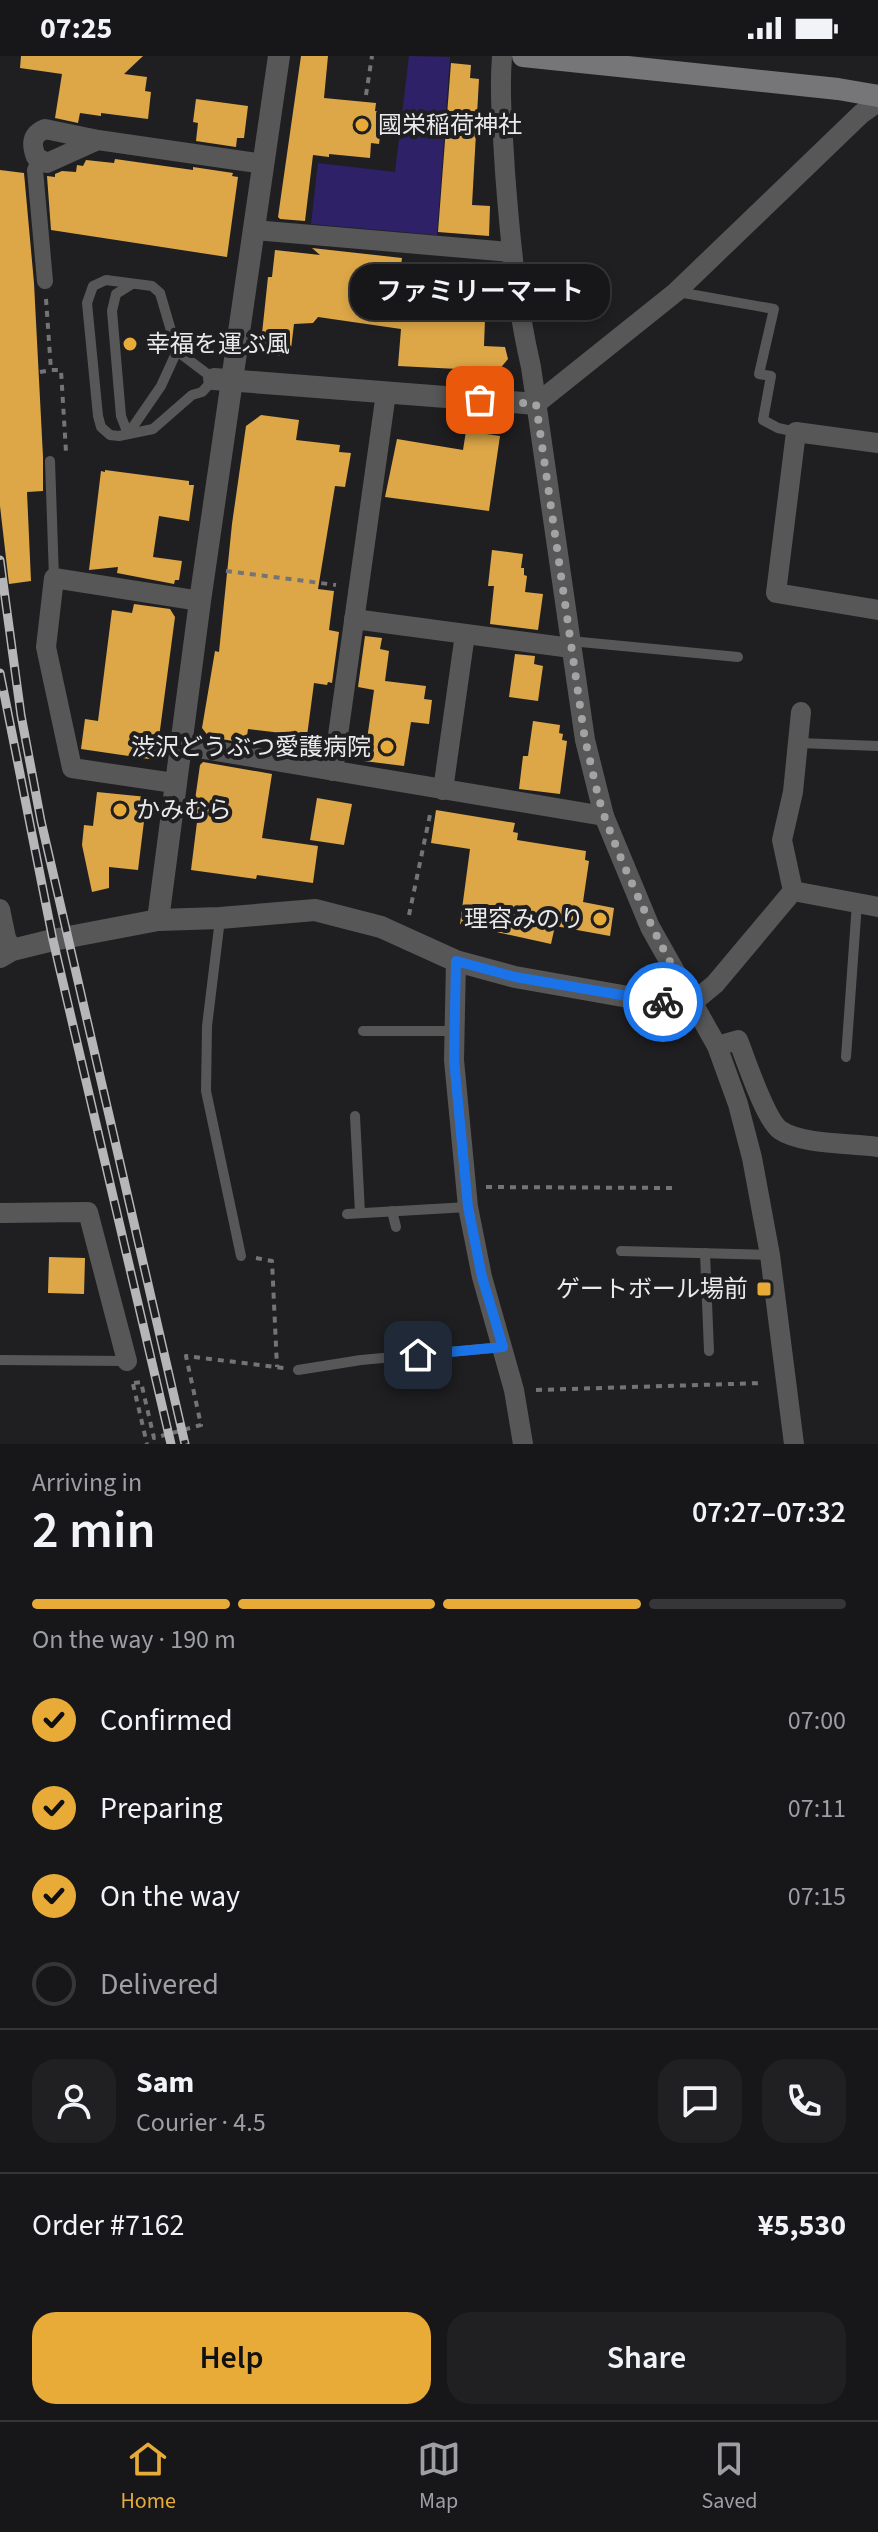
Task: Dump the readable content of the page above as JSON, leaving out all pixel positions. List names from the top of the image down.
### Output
{
  "places": {
    "other": [
      "國栄稲荷神社",
      "幸福を運ぶ風",
      "ファミリーマート",
      "渋沢どうぶつ愛護病院",
      "かみむら",
      "理容みのり"
    ],
    "transit": ["ゲートボール場前"]
  },
  "page": {
    "status": "07:25",
    "bubble": "ファミリーマート",
    "heading": ["2 min", "Arriving in", "07:27–07:32"],
    "panel": [
      "Sam",
      "Courier · 4.5",
      "Order #7162",
      "¥5,530"
    ],
    "bar": "On the way · 190 m",
    "list": [
      ["Confirmed", "07:00"],
      ["Preparing", "07:11"],
      ["On the way", "07:15"],
      "Delivered"
    ],
    "buttons": ["Help", "Share"],
    "tabs": ["Home", "Map", "Saved"]
  }
}
